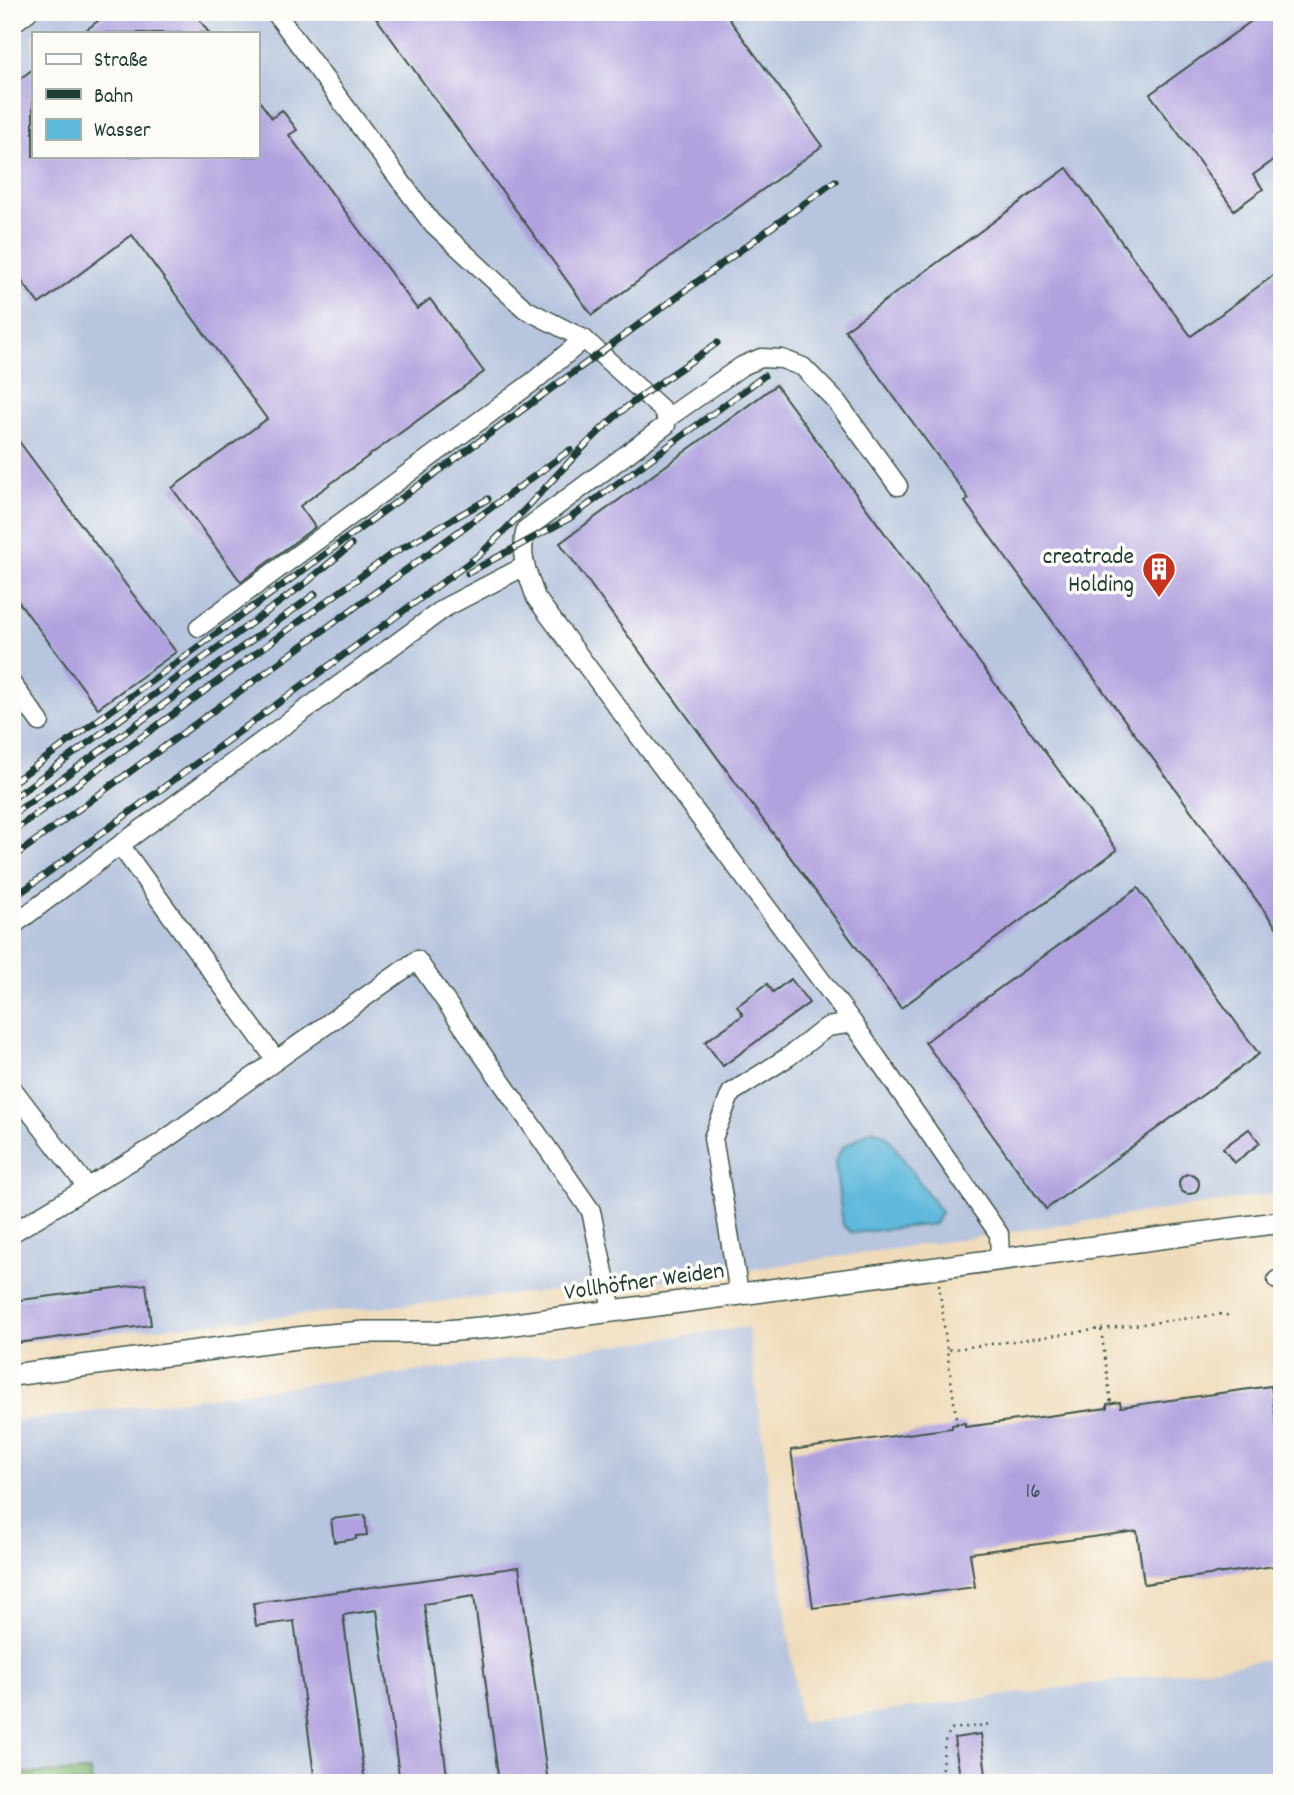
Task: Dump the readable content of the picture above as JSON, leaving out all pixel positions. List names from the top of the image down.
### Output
{
  "streets": {
    "main road": ["Vollhöfner Weiden"]
  },
  "places": {
    "building": ["creatrade Holding"]
  },
  "house_numbers": ["16"],
  "legend": ["Straße", "Bahn", "Wasser"]
}
